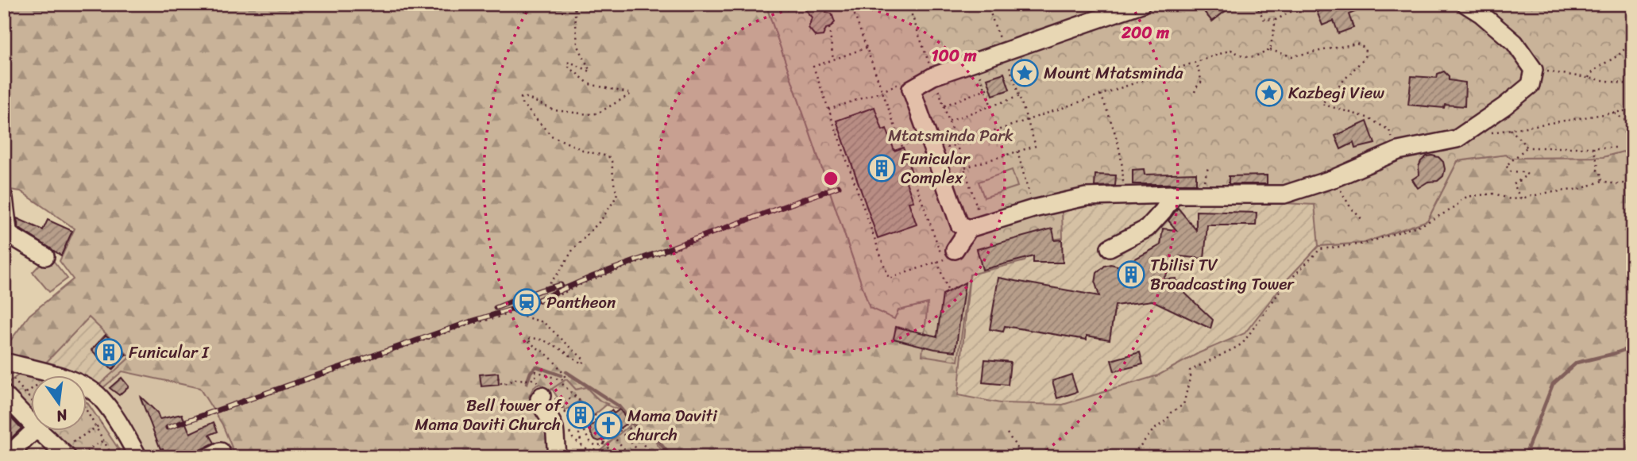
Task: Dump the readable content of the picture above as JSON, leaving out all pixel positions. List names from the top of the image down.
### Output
{
  "parks": ["Mtatsminda Park"],
  "places": {
    "place": ["Mount Mtatsminda", "Kazbegi View"],
    "building": [
      "Funicular Complex",
      "Tbilisi TV Broadcasting Tower",
      "Funicular I",
      "Bell tower of Mama Daviti Church"
    ],
    "station": ["Pantheon"],
    "church": ["Mama Daviti church"]
  },
  "north": "bottom",
  "rings": ["200 m", "100 m"]
}
